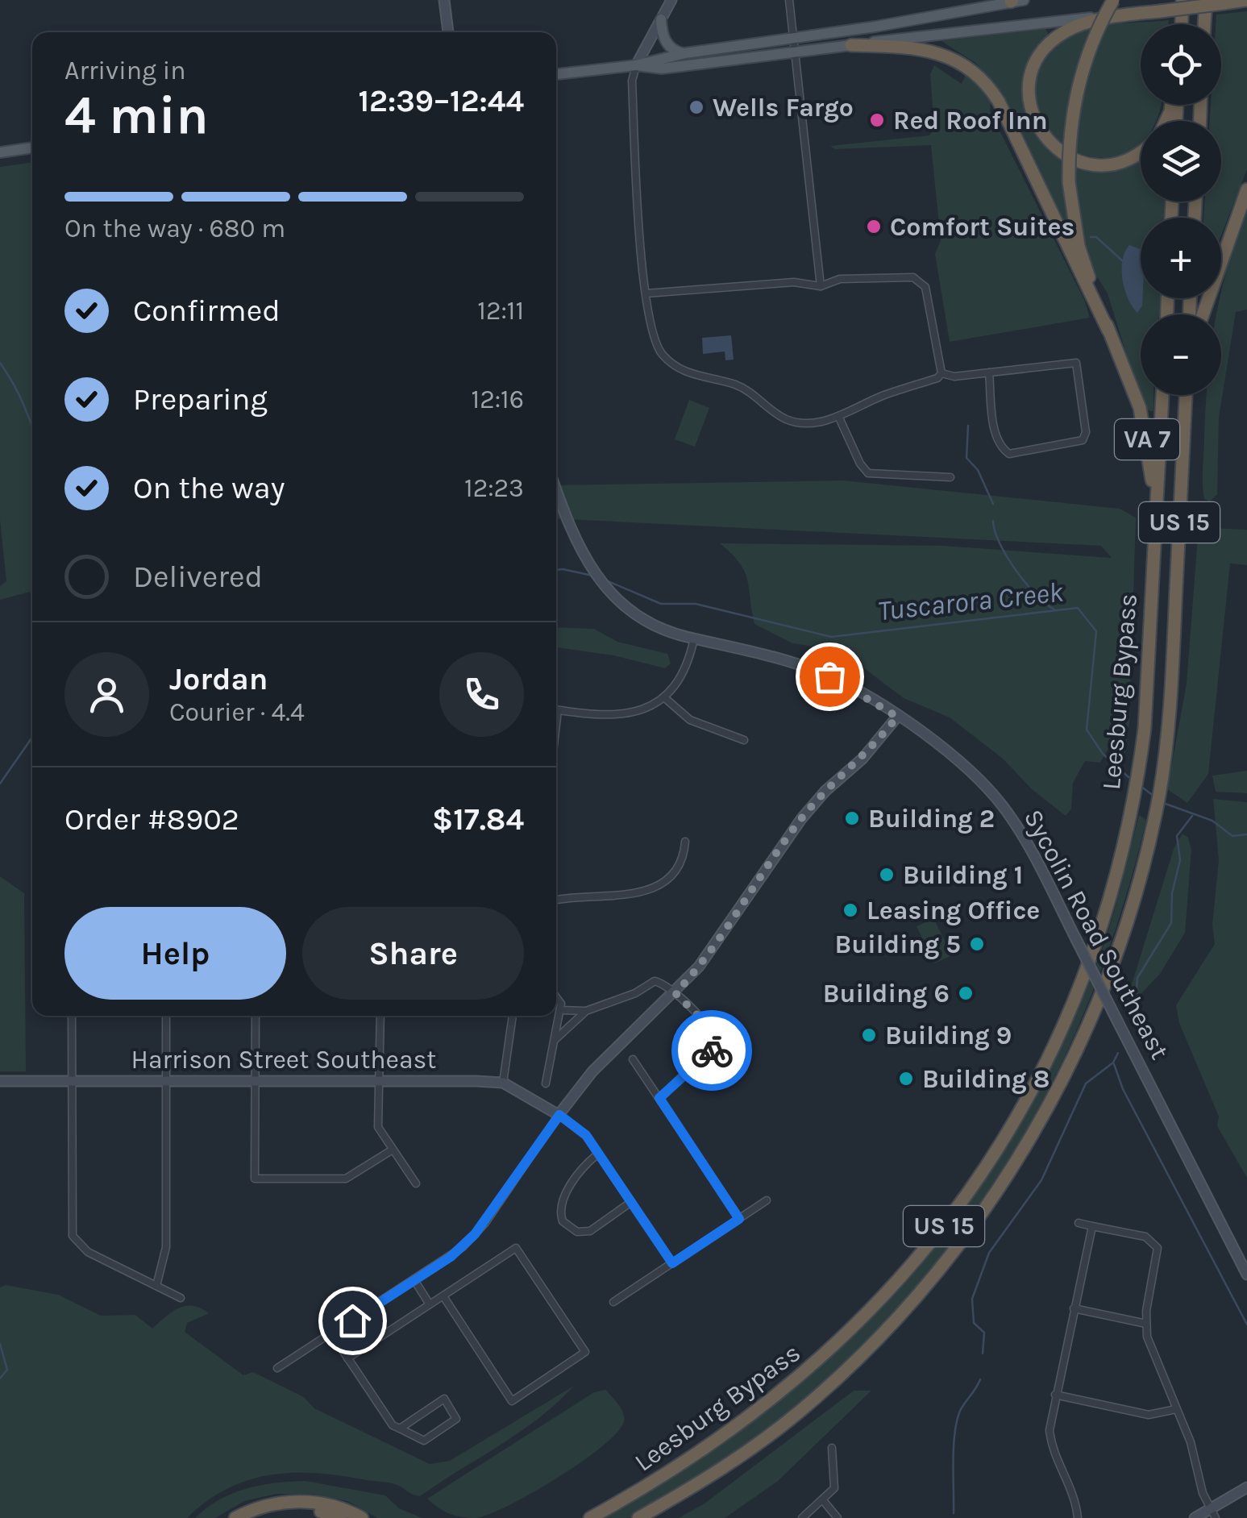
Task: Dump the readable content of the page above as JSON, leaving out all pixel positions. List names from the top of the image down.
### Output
{
  "streets": {
    "highway": ["VA 7", "US 15", "Leesburg Bypass"],
    "street": ["Sycolin Road Southeast", "Harrison Street Southeast"]
  },
  "crossings": [
    ["VA 7", "Leesburg Bypass"]
  ],
  "water": ["Tuscarora Creek"],
  "places": [
    "Wells Fargo",
    "Red Roof Inn",
    "Comfort Suites",
    "Building 2",
    "Building 1",
    "Leasing Office",
    "Building 5",
    "Building 6",
    "Building 9",
    "Building 8"
  ],
  "page": {
    "map_buttons": ["+", "−"],
    "heading": ["4 min", "Arriving in", "12:39–12:44"],
    "panel": [
      "Jordan",
      "Courier · 4.4",
      "Order #8902",
      "$17.84"
    ],
    "bar": "On the way · 680 m",
    "list": [
      ["Confirmed", "12:11"],
      ["Preparing", "12:16"],
      ["On the way", "12:23"],
      "Delivered"
    ],
    "buttons": ["Help", "Share"]
  }
}
